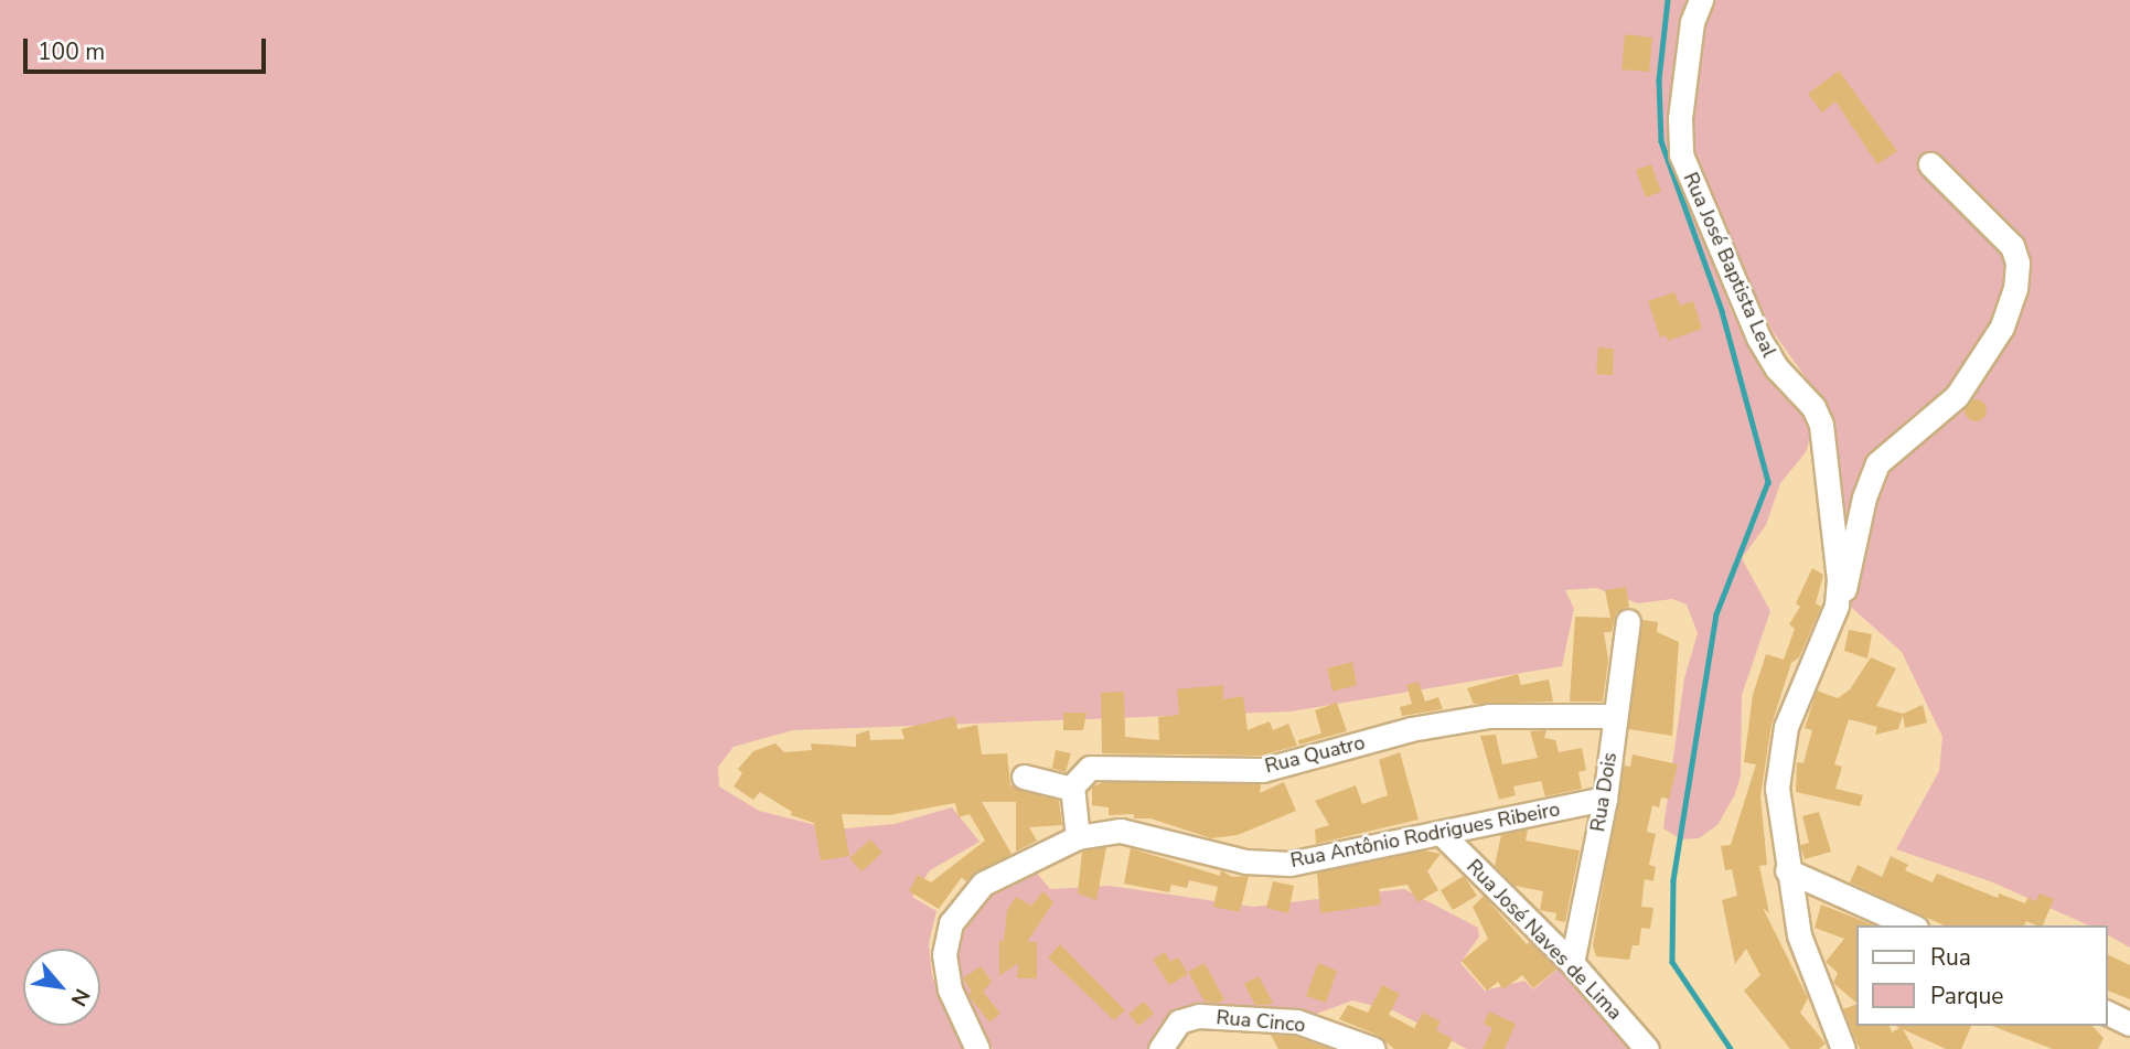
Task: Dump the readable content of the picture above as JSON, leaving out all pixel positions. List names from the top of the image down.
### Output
{
  "streets": {
    "street": [
      "Rua José Baptista Leal",
      "Rua Quatro",
      "Rua Dois",
      "Rua Antônio Rodrigues Ribeiro",
      "Rua José Naves de Lima",
      "Rua Cinco"
    ]
  },
  "crossings": [
    ["Rua Quatro", "Rua Dois"],
    ["Rua Dois", "Rua Antônio Rodrigues Ribeiro"],
    ["Rua Dois", "Rua José Naves de Lima"],
    ["Rua Antônio Rodrigues Ribeiro", "Rua José Naves de Lima"]
  ],
  "legend": ["Rua", "Parque"],
  "scale_bar": "100 m",
  "north": "bottom right"
}
